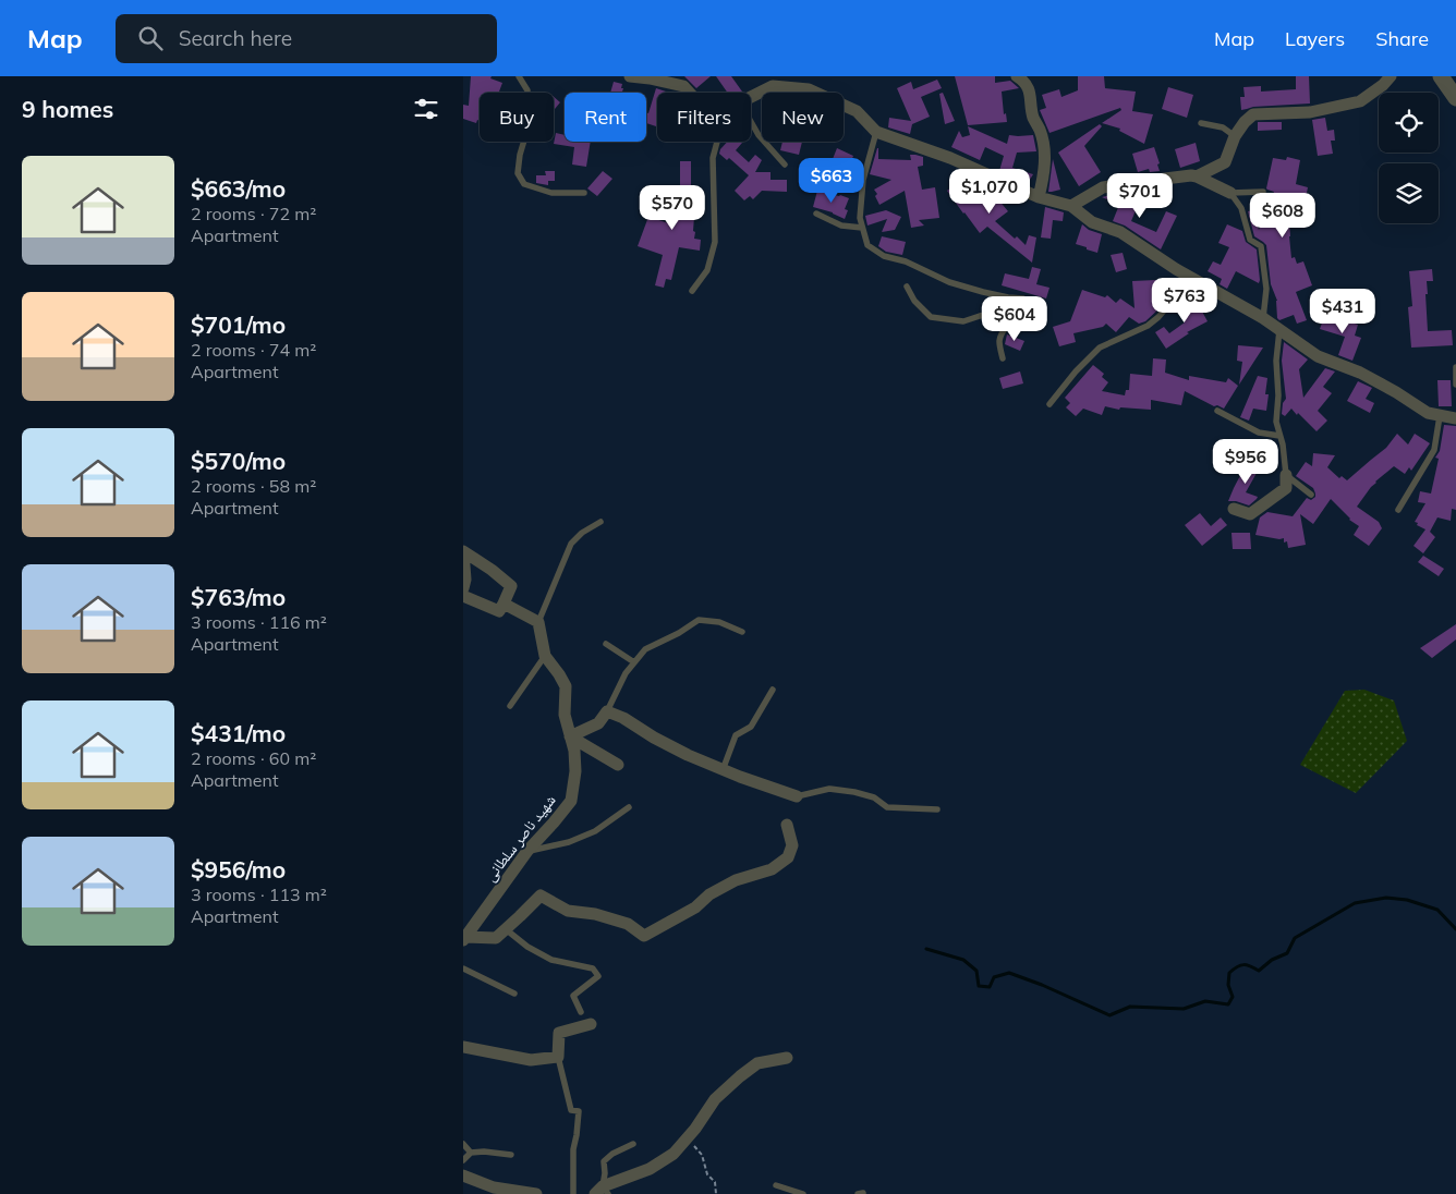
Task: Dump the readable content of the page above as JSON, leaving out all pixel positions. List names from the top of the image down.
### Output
{
  "streets": {
    "street": ["شهید ناصر سلطانی"]
  },
  "page": {
    "header": "Map",
    "search": "Search here",
    "nav": ["Map", "Layers", "Share"],
    "heading": "9 homes",
    "chip": [
      "Buy",
      "Rent",
      "Filters",
      "New"
    ],
    "list": [
      {
        "name": "$663/mo",
        "note": "2 rooms · 72 m² · Apartment"
      },
      {
        "name": "$701/mo",
        "note": "2 rooms · 74 m² · Apartment"
      },
      {
        "name": "$570/mo",
        "note": "2 rooms · 58 m² · Apartment"
      },
      {
        "name": "$763/mo",
        "note": "3 rooms · 116 m² · Apartment"
      },
      {
        "name": "$431/mo",
        "note": "2 rooms · 60 m² · Apartment"
      },
      {
        "name": "$956/mo",
        "note": "3 rooms · 113 m² · Apartment"
      }
    ],
    "price": [
      "$663",
      "$1,070",
      "$701",
      "$570",
      "$608",
      "$763",
      "$431",
      "$604",
      "$956"
    ]
  }
}
